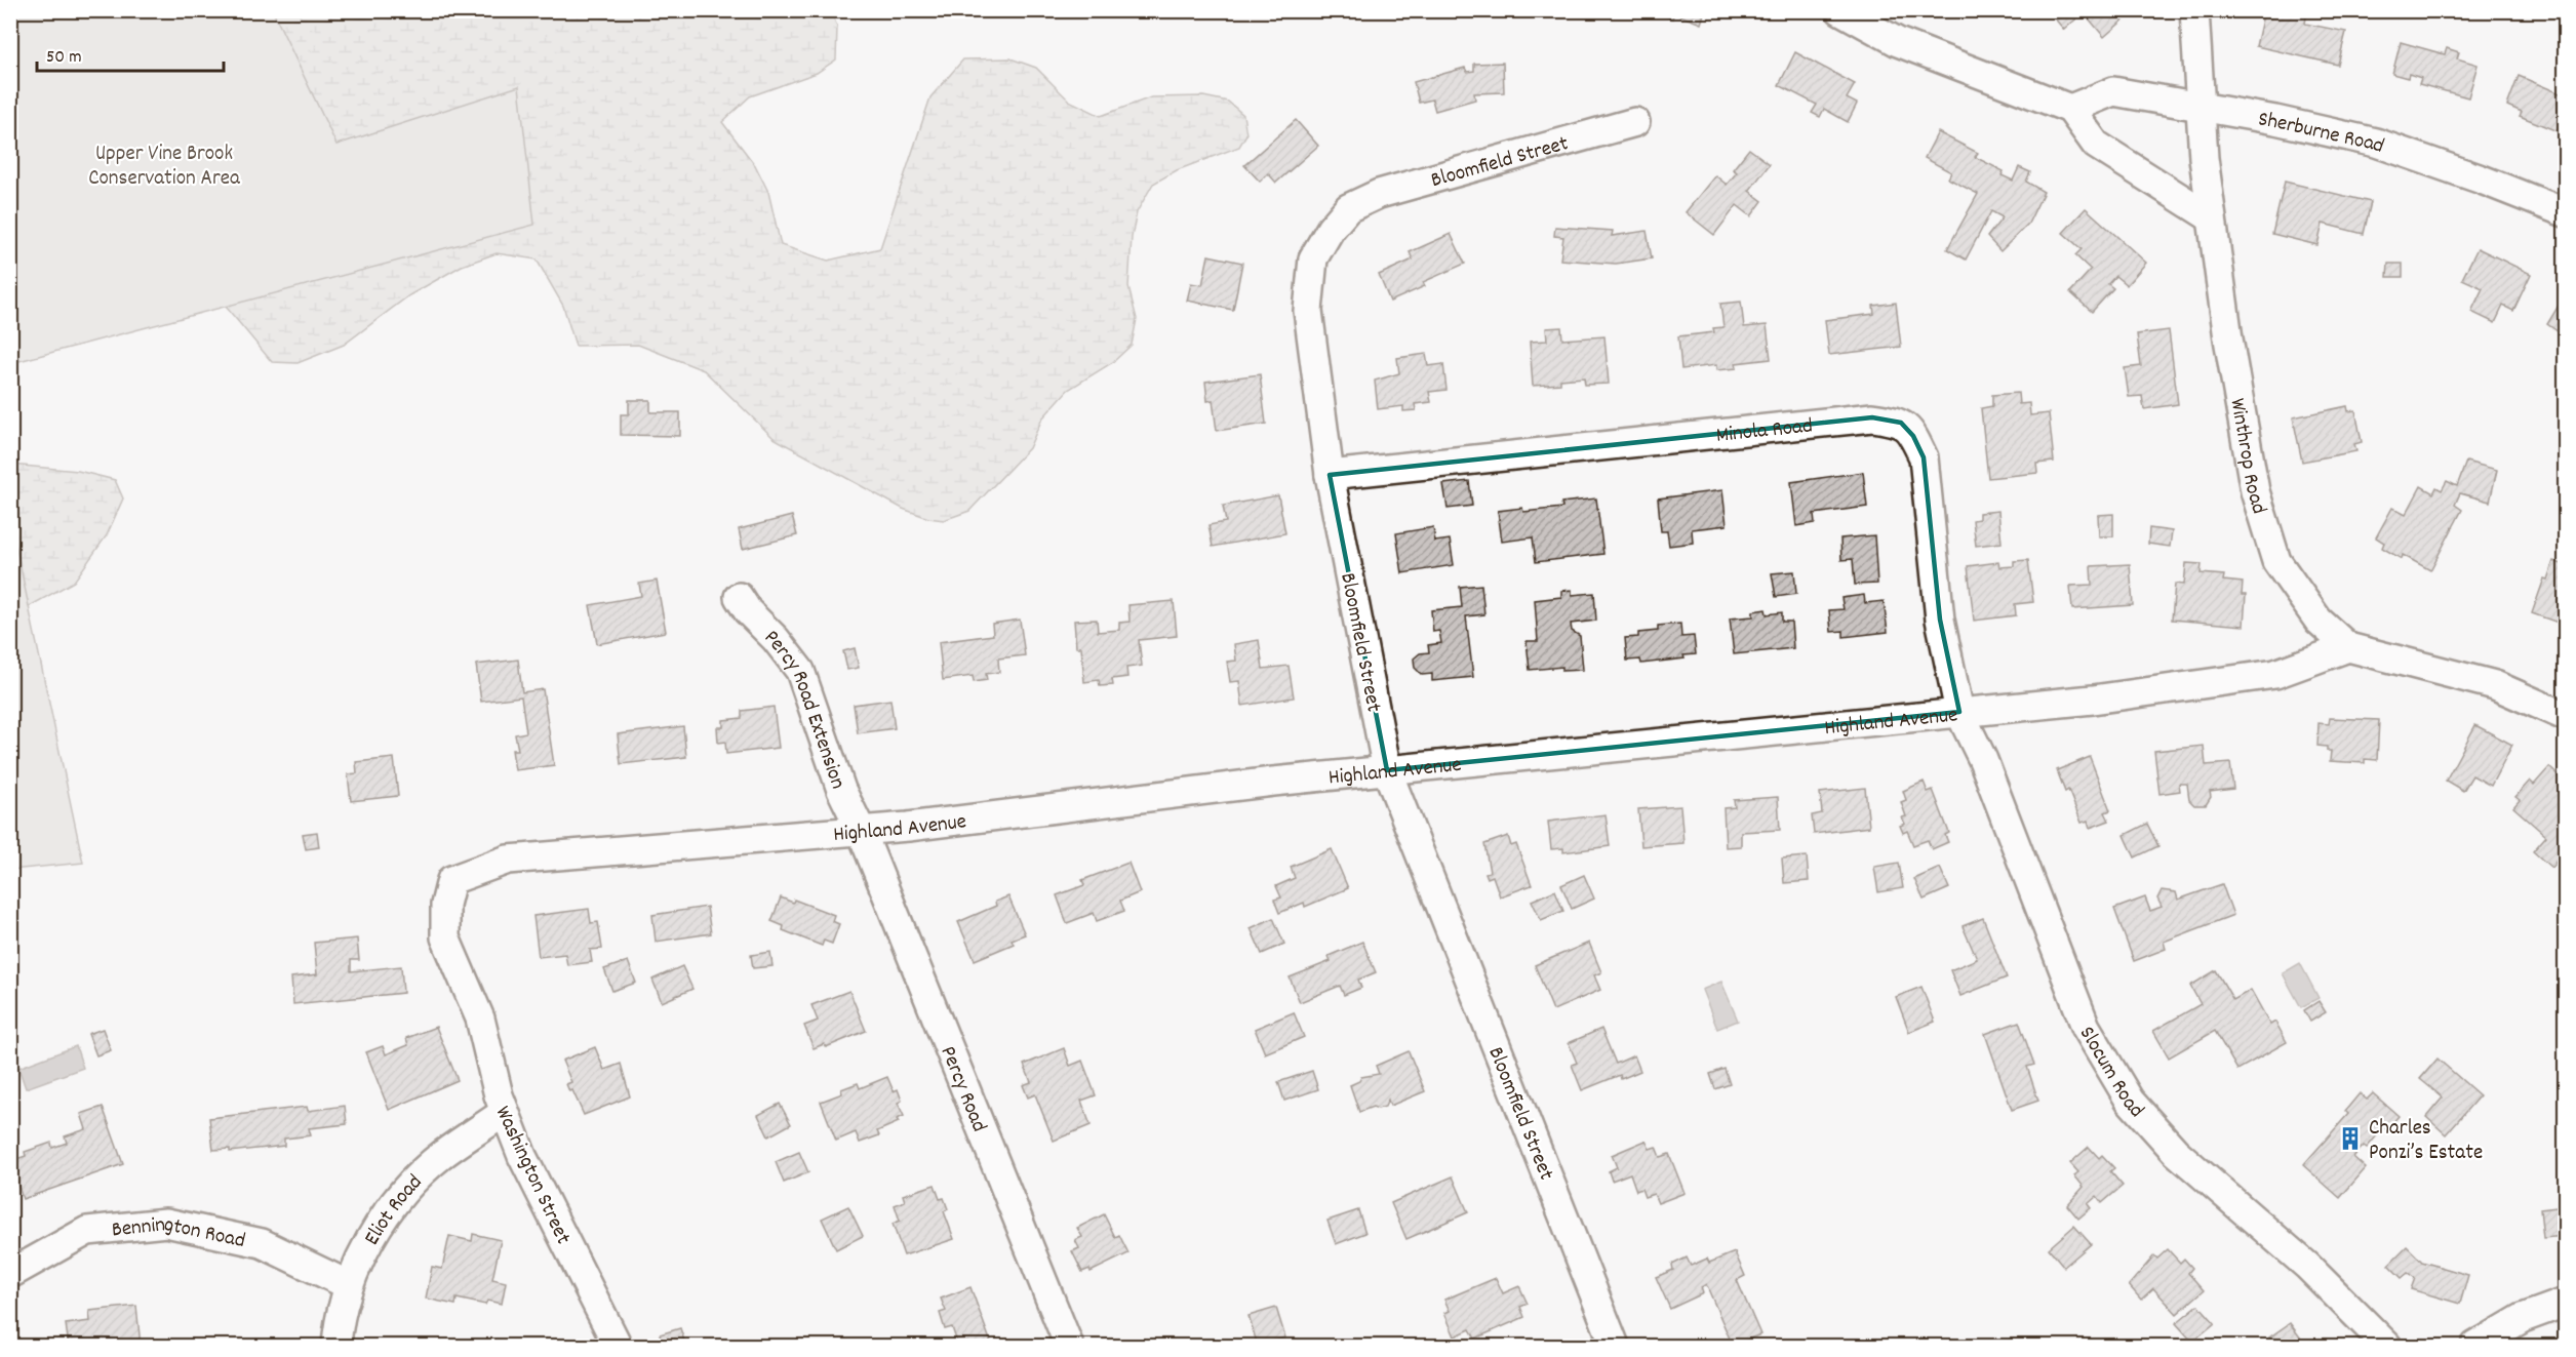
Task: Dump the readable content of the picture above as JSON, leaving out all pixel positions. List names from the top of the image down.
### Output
{
  "streets": {
    "street": [
      "Sherburne Road",
      "Bloomfield Street",
      "Minola Road",
      "Winthrop Road",
      "Percy Road Extension",
      "Highland Avenue",
      "Slocum Road",
      "Percy Road",
      "Washington Street",
      "Eliot Road",
      "Bennington Road"
    ]
  },
  "crossings": [
    ["Sherburne Road", "Winthrop Road"],
    ["Bloomfield Street", "Minola Road"],
    ["Bloomfield Street", "Highland Avenue"],
    ["Minola Road", "Highland Avenue"],
    ["Minola Road", "Slocum Road"],
    ["Winthrop Road", "Highland Avenue"],
    ["Percy Road Extension", "Highland Avenue"],
    ["Percy Road Extension", "Percy Road"],
    ["Highland Avenue", "Slocum Road"],
    ["Highland Avenue", "Percy Road"],
    ["Highland Avenue", "Washington Street"],
    ["Washington Street", "Eliot Road"],
    ["Eliot Road", "Bennington Road"]
  ],
  "parks": ["Upper Vine Brook Conservation Area"],
  "places": {
    "building": ["Charles Ponzi’s Estate"]
  },
  "scale_bar": "50 m"
}
